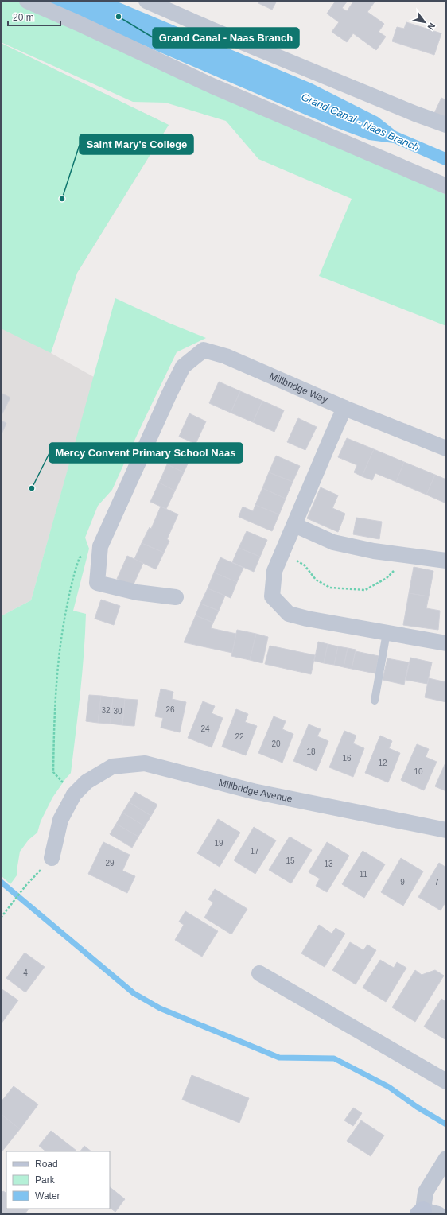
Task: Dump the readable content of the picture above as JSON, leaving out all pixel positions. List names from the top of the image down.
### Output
{
  "streets": {
    "street": ["Millbridge Way", "Millbridge Avenue"]
  },
  "water": ["Grand Canal - Naas Branch"],
  "places": ["Grand Canal - Naas Branch", "Saint Mary's College", "Mercy Convent Primary School Naas"],
  "house_numbers": [
    "26",
    "32",
    "30",
    "24",
    "22",
    "20",
    "18",
    "16",
    "12",
    "10",
    "19",
    "17",
    "15",
    "29",
    "13",
    "11",
    "9",
    "7",
    "4"
  ],
  "legend": ["Road", "Park", "Water"],
  "scale_bar": "20 m",
  "north": "bottom right"
}
